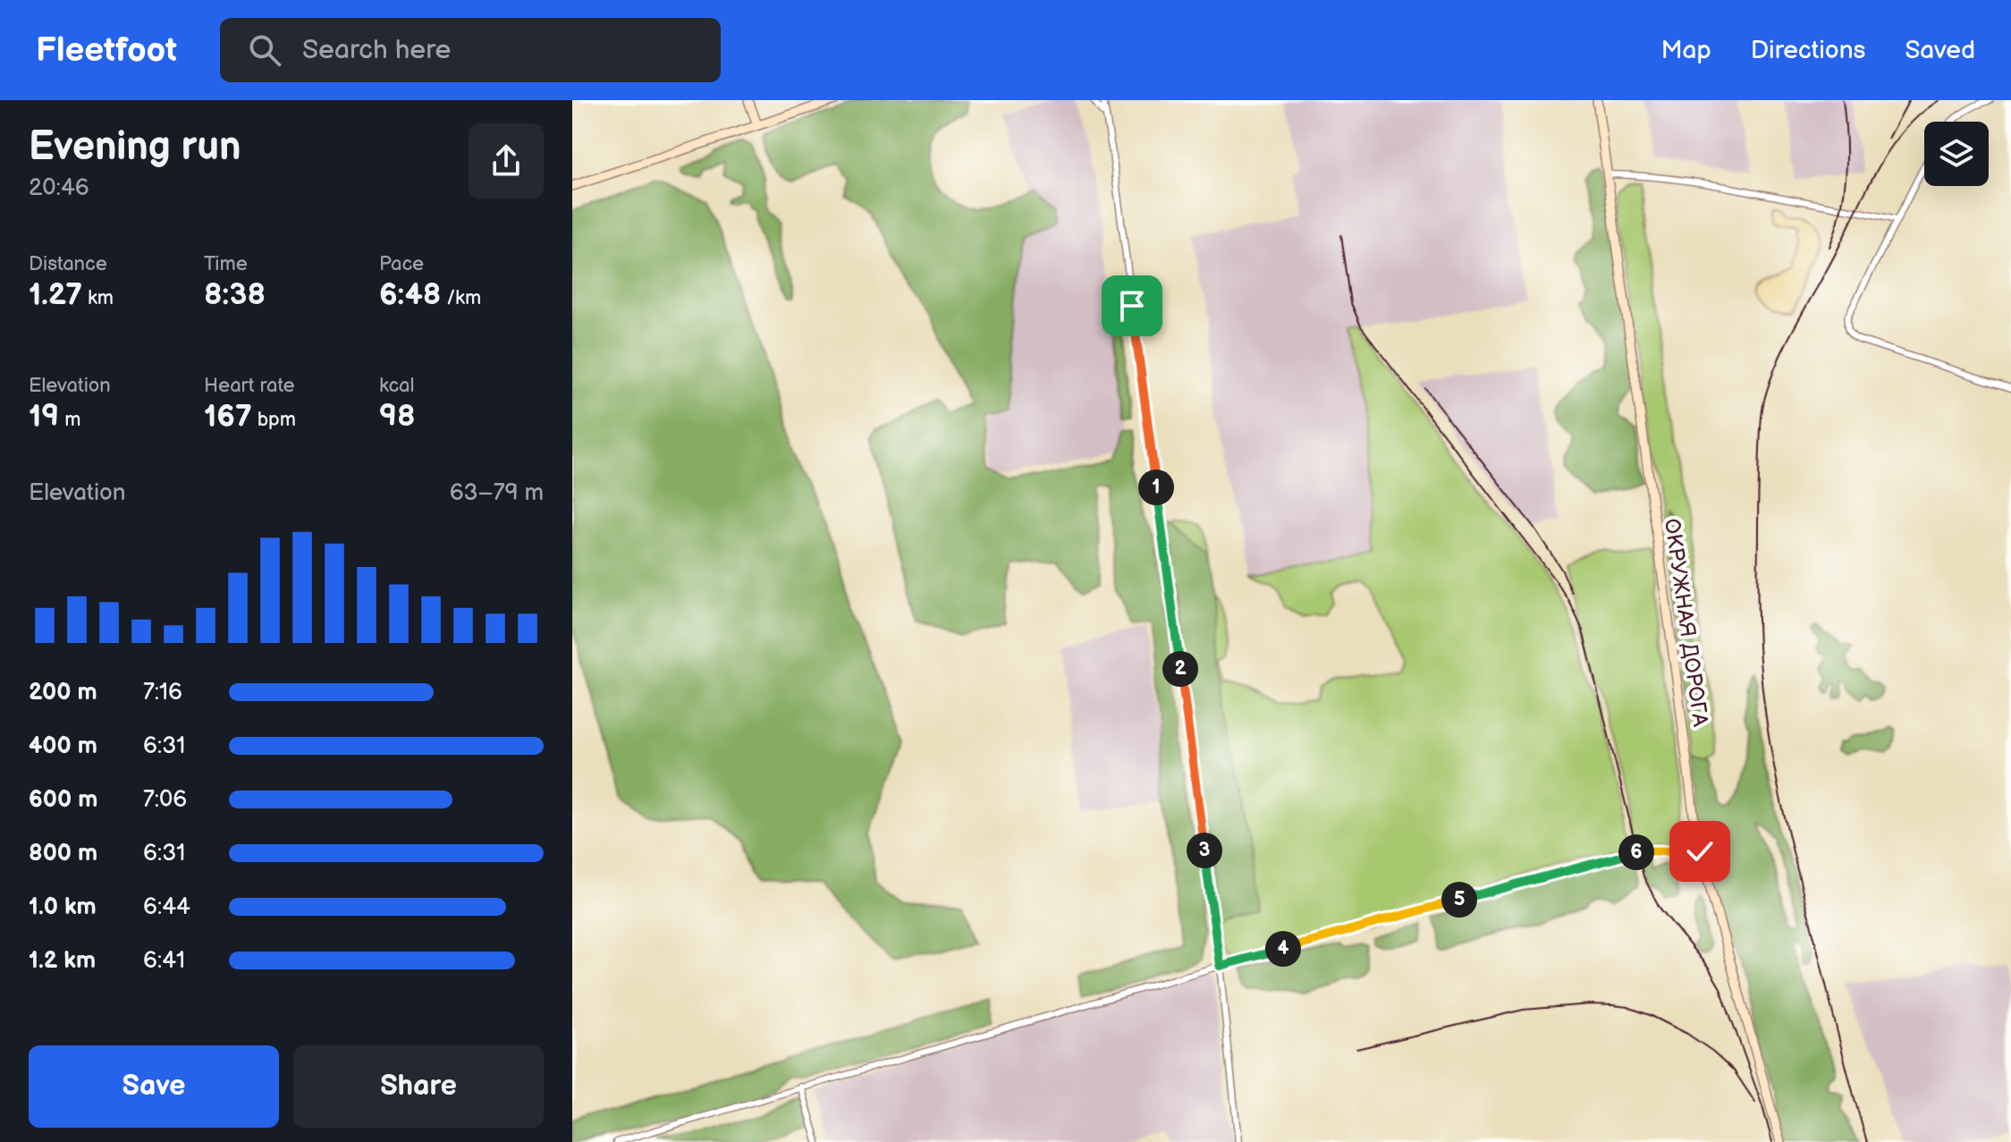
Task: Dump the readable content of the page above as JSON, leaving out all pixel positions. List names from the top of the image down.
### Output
{
  "streets": {
    "main road": ["ОКРУЖНАЯ ДОРОГА"]
  },
  "page": {
    "header": "Fleetfoot",
    "search": "Search here",
    "nav": ["Map", "Directions", "Saved"],
    "heading": ["Evening run", "20:46"],
    "stats": [
      ["Distance", "1.27 km"],
      ["Time", "8:38"],
      ["Pace", "6:48 /km"],
      ["Elevation", "19 m"],
      ["Heart rate", "167 bpm"],
      ["kcal", "98"]
    ],
    "chart": ["Elevation", "63–79 m"],
    "pins": [
      "1",
      "2",
      "3",
      "6",
      "5",
      "4"
    ],
    "list": [
      {
        "name": "200 m",
        "note": "7:16"
      },
      {
        "name": "400 m",
        "note": "6:31"
      },
      {
        "name": "600 m",
        "note": "7:06"
      },
      {
        "name": "800 m",
        "note": "6:31"
      },
      {
        "name": "1.0 km",
        "note": "6:44"
      },
      {
        "name": "1.2 km",
        "note": "6:41"
      }
    ],
    "buttons": ["Save", "Share"]
  }
}
